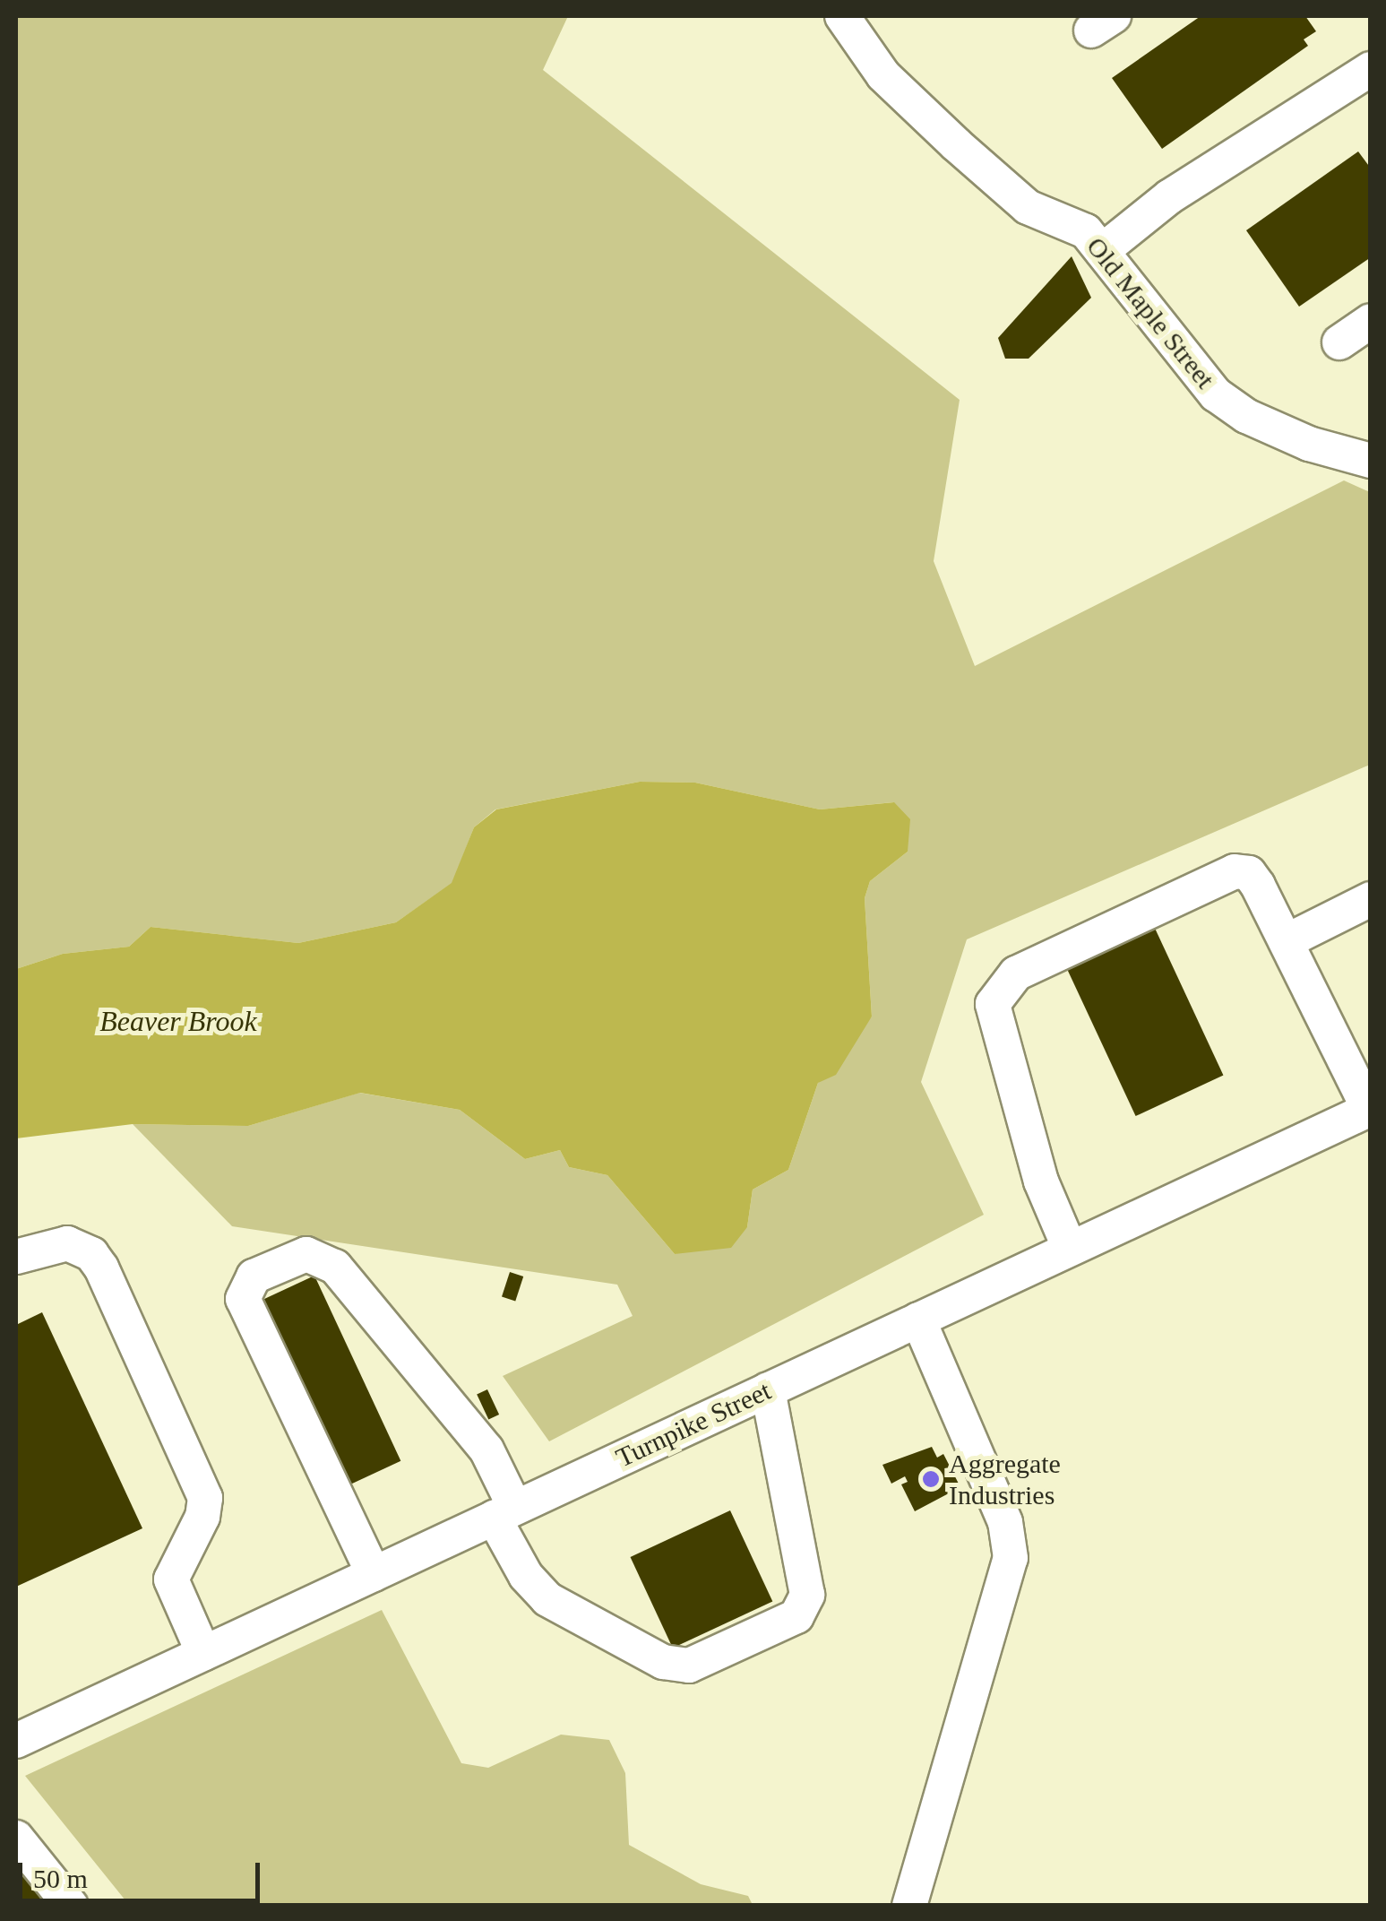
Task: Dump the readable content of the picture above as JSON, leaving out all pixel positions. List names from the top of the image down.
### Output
{
  "streets": {
    "street": ["Old Maple Street", "Turnpike Street"]
  },
  "water": ["Beaver Brook"],
  "places": ["Aggregate Industries"],
  "scale_bar": "50 m"
}
